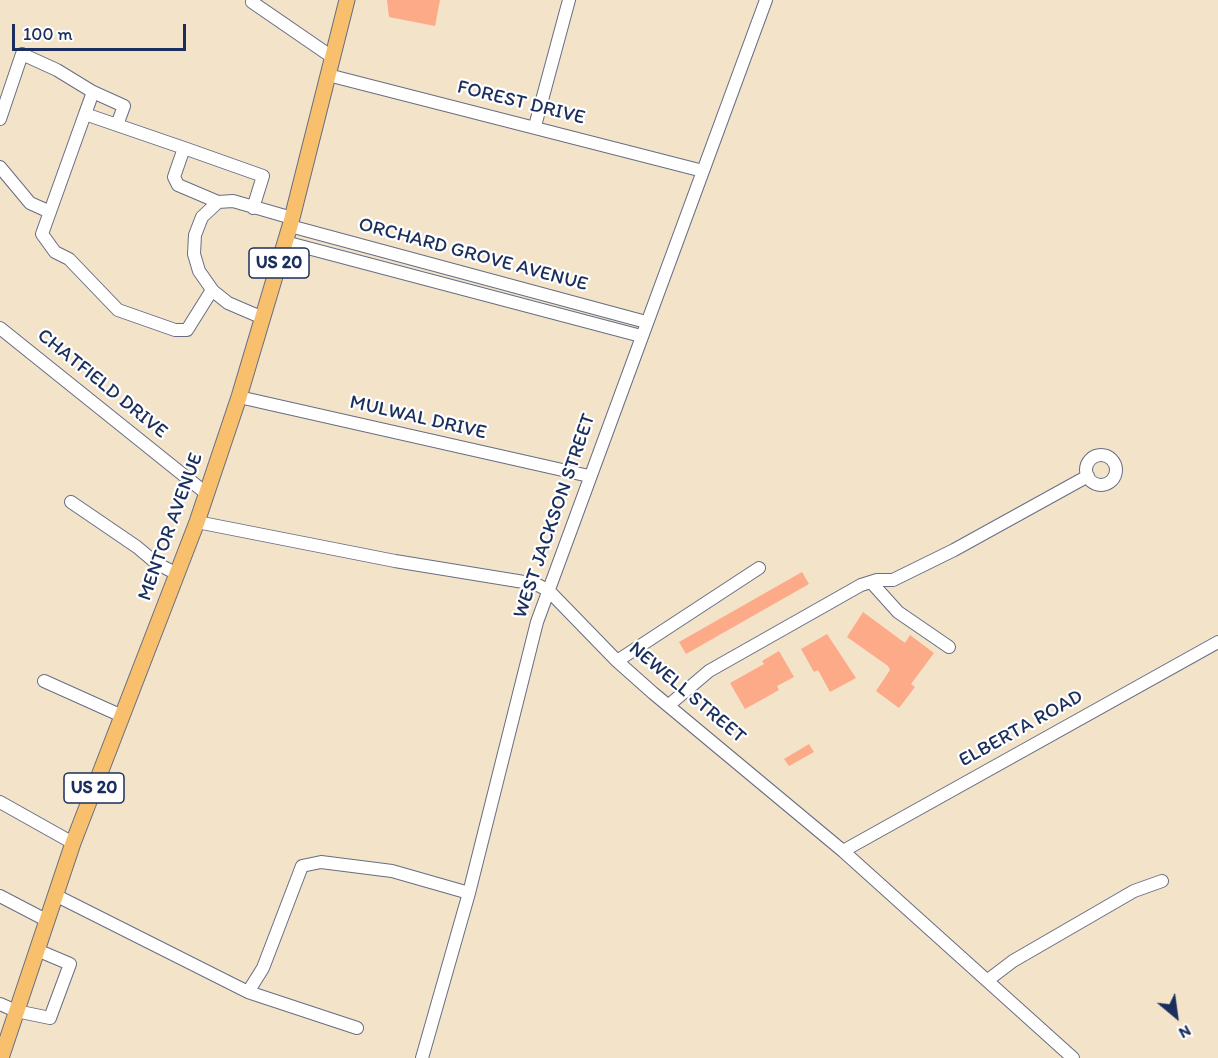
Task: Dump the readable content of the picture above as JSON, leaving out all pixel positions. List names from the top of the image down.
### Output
{
  "streets": {
    "main road": ["US 20", "MENTOR AVENUE"],
    "street": [
      "FOREST DRIVE",
      "ORCHARD GROVE AVENUE",
      "CHATFIELD DRIVE",
      "MULWAL DRIVE",
      "WEST JACKSON STREET",
      "NEWELL STREET",
      "ELBERTA ROAD"
    ]
  },
  "crossings": [
    ["FOREST DRIVE", "WEST JACKSON STREET"],
    ["FOREST DRIVE", "MENTOR AVENUE"],
    ["ORCHARD GROVE AVENUE", "WEST JACKSON STREET"],
    ["ORCHARD GROVE AVENUE", "MENTOR AVENUE"],
    ["CHATFIELD DRIVE", "MENTOR AVENUE"],
    ["MULWAL DRIVE", "WEST JACKSON STREET"],
    ["MULWAL DRIVE", "MENTOR AVENUE"],
    ["WEST JACKSON STREET", "NEWELL STREET"],
    ["MENTOR AVENUE", "NEWELL STREET"],
    ["NEWELL STREET", "ELBERTA ROAD"]
  ],
  "scale_bar": "100 m",
  "north": "bottom right"
}
